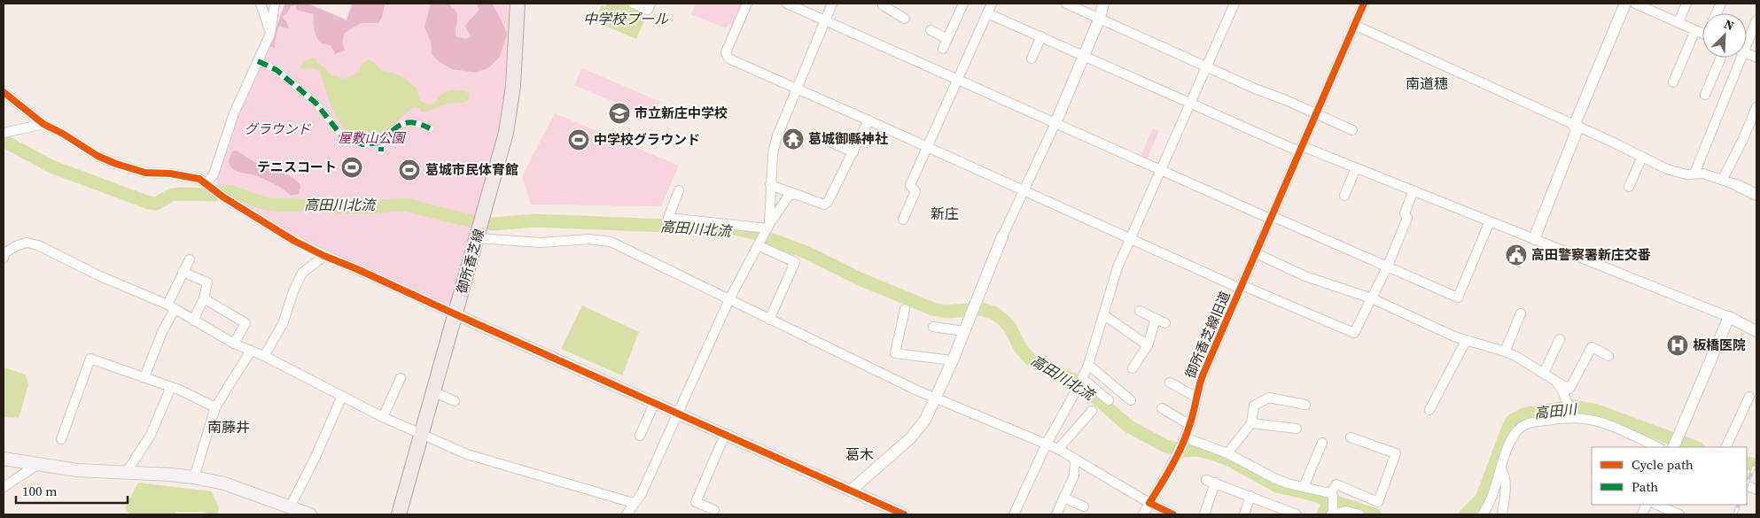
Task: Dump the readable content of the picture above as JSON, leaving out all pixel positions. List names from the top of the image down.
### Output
{
  "streets": {
    "main road": ["御所香芝線"],
    "street": ["御所香芝線旧道"]
  },
  "districts": [
    "南道穗",
    "新庄",
    "南藤井",
    "葛木"
  ],
  "water": ["中学校プール", "高田川北流", "高田川"],
  "parks": ["グラウンド", "屋敷山公園"],
  "places": {
    "school or university": ["市立新庄中学校"],
    "temple": ["葛城御縣神社"],
    "sports": ["中学校グラウンド", "テニスコート", "葛城市民体育館"],
    "public building": ["高田警察署新庄交番"],
    "hospital": ["板橋医院"]
  },
  "legend": ["Cycle path", "Path"],
  "scale_bar": "100 m",
  "north": "top right"
}
